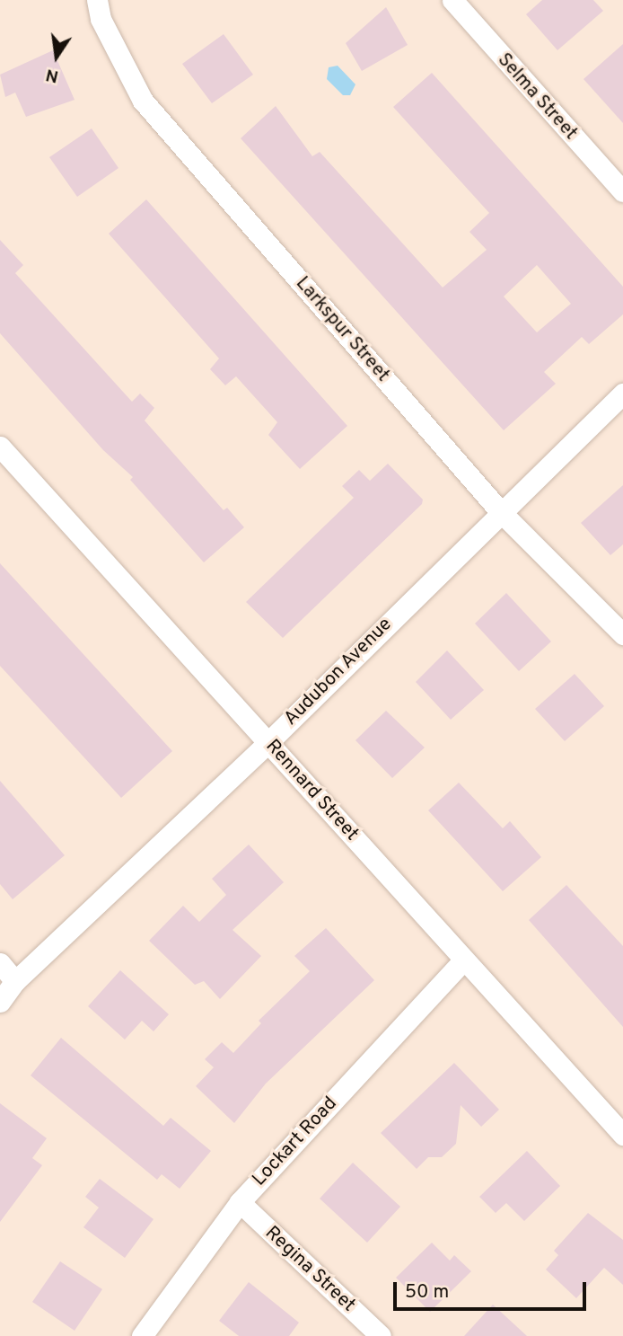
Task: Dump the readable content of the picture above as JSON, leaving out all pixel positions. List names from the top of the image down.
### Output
{
  "streets": {
    "street": [
      "Selma Street",
      "Larkspur Street",
      "Audubon Avenue",
      "Rennard Street",
      "Lockart Road",
      "Regina Street"
    ]
  },
  "crossings": [
    ["Larkspur Street", "Audubon Avenue"],
    ["Audubon Avenue", "Rennard Street"],
    ["Rennard Street", "Lockart Road"],
    ["Lockart Road", "Regina Street"]
  ],
  "scale_bar": "50 m",
  "north": "bottom"
}
